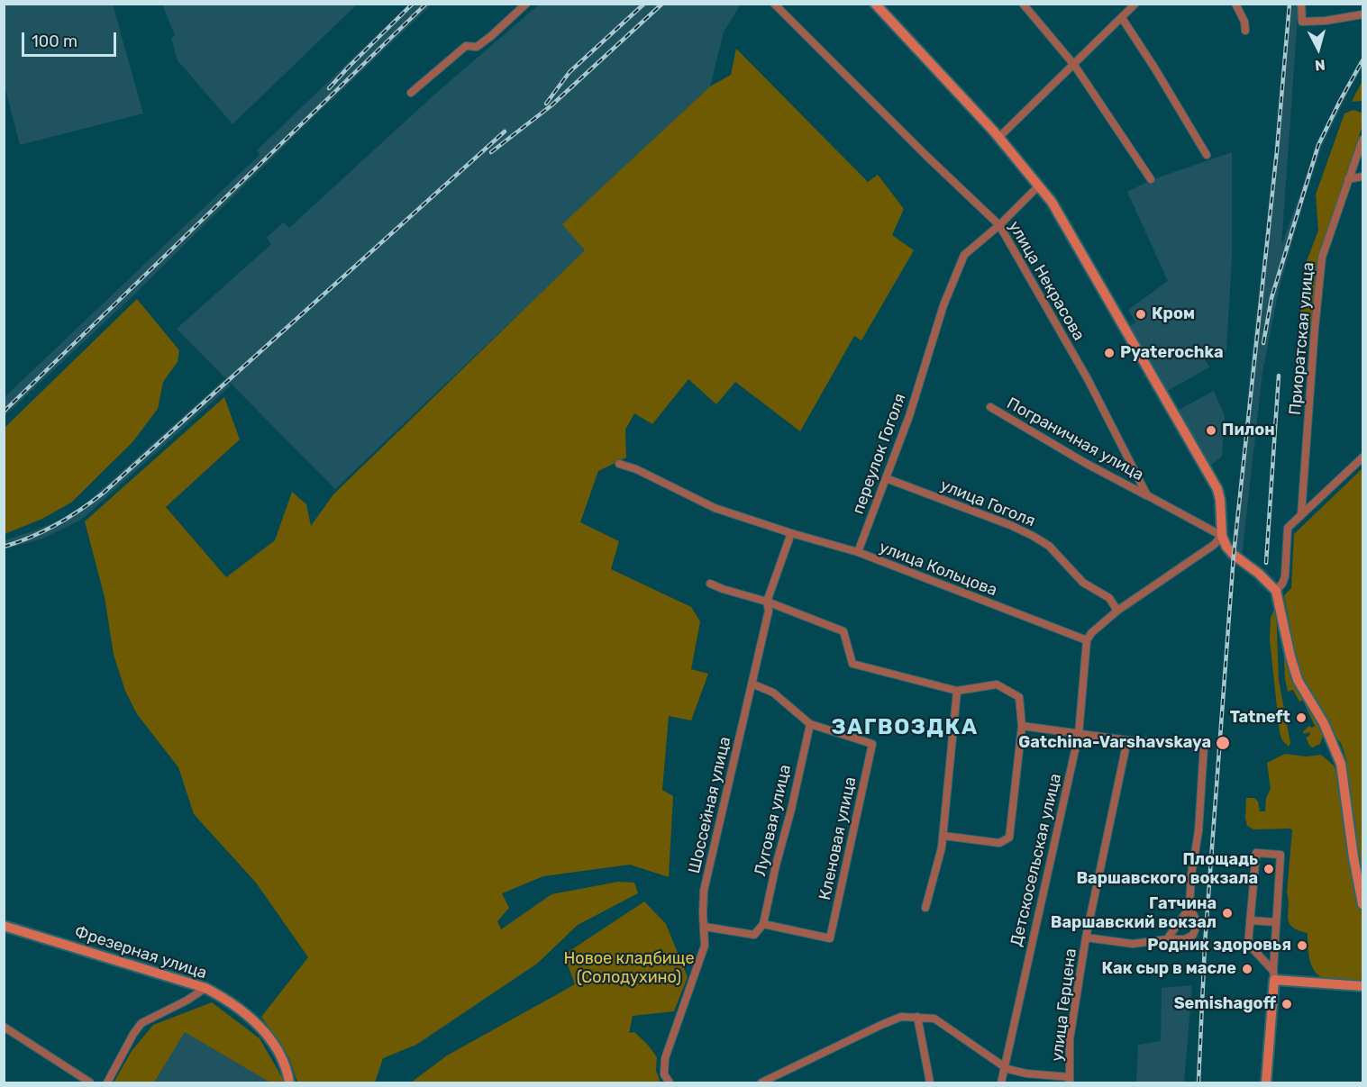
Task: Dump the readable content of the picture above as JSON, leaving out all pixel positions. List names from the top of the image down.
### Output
{
  "streets": {
    "main road": ["Фрезерная улица"],
    "street": [
      "улица Некрасова",
      "Приоратская улица",
      "Пограничная улица",
      "переулок Гоголя",
      "улица Гоголя",
      "улица Кольцова",
      "Шоссейная улица",
      "Луговая улица",
      "Кленовая улица",
      "Детскосельская улица",
      "улица Герцена"
    ]
  },
  "crossings": [
    ["улица Некрасова", "Пограничная улица"],
    ["улица Некрасова", "переулок Гоголя"],
    ["переулок Гоголя", "улица Гоголя"],
    ["переулок Гоголя", "улица Кольцова"],
    ["улица Кольцова", "Шоссейная улица"],
    ["улица Кольцова", "Детскосельская улица"],
    ["Луговая улица", "Кленовая улица"]
  ],
  "districts": ["ЗАГВОЗДКА"],
  "parks": ["Новое кладбище (Солодухино)"],
  "places": [
    "Кром",
    "Pyaterochka",
    "Пилон",
    "Tatneft",
    "Gatchina-Varshavskaya",
    "Площадь Варшавского вокзала",
    "Гатчина Варшавский вокзал",
    "Родник здоровья",
    "Как сыр в масле",
    "Semishagoff"
  ],
  "scale_bar": "100 m",
  "north": "bottom"
}
